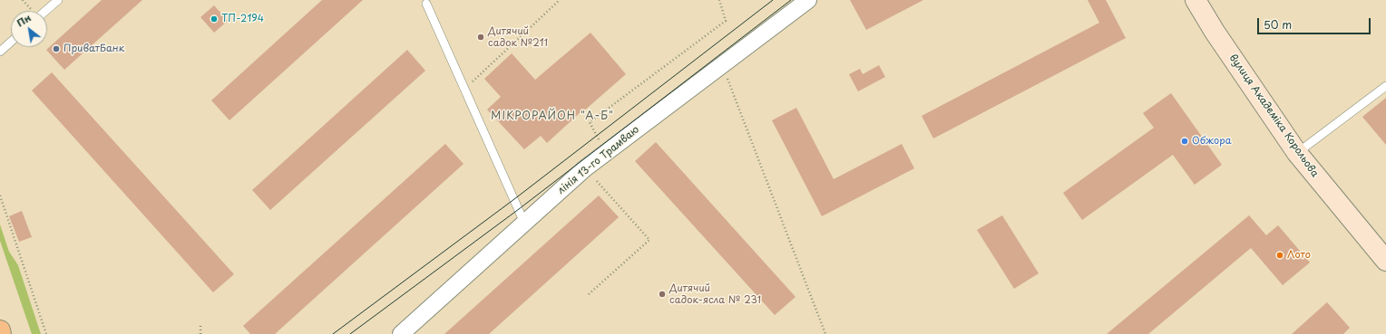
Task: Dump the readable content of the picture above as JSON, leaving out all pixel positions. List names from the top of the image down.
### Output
{
  "streets": {
    "main road": ["вулиця Академіка Корольова"],
    "street": ["лінія 13-го Трамваю"]
  },
  "districts": ["МІКРОРАЙОН \"А-Б\""],
  "places": [
    "ТП-2194",
    "Дитячий садок №211",
    "ПриватБанк",
    "Обжора",
    "Лото",
    "Дитячий садок-ясла № 231"
  ],
  "scale_bar": "50 m",
  "north": "top left"
}
